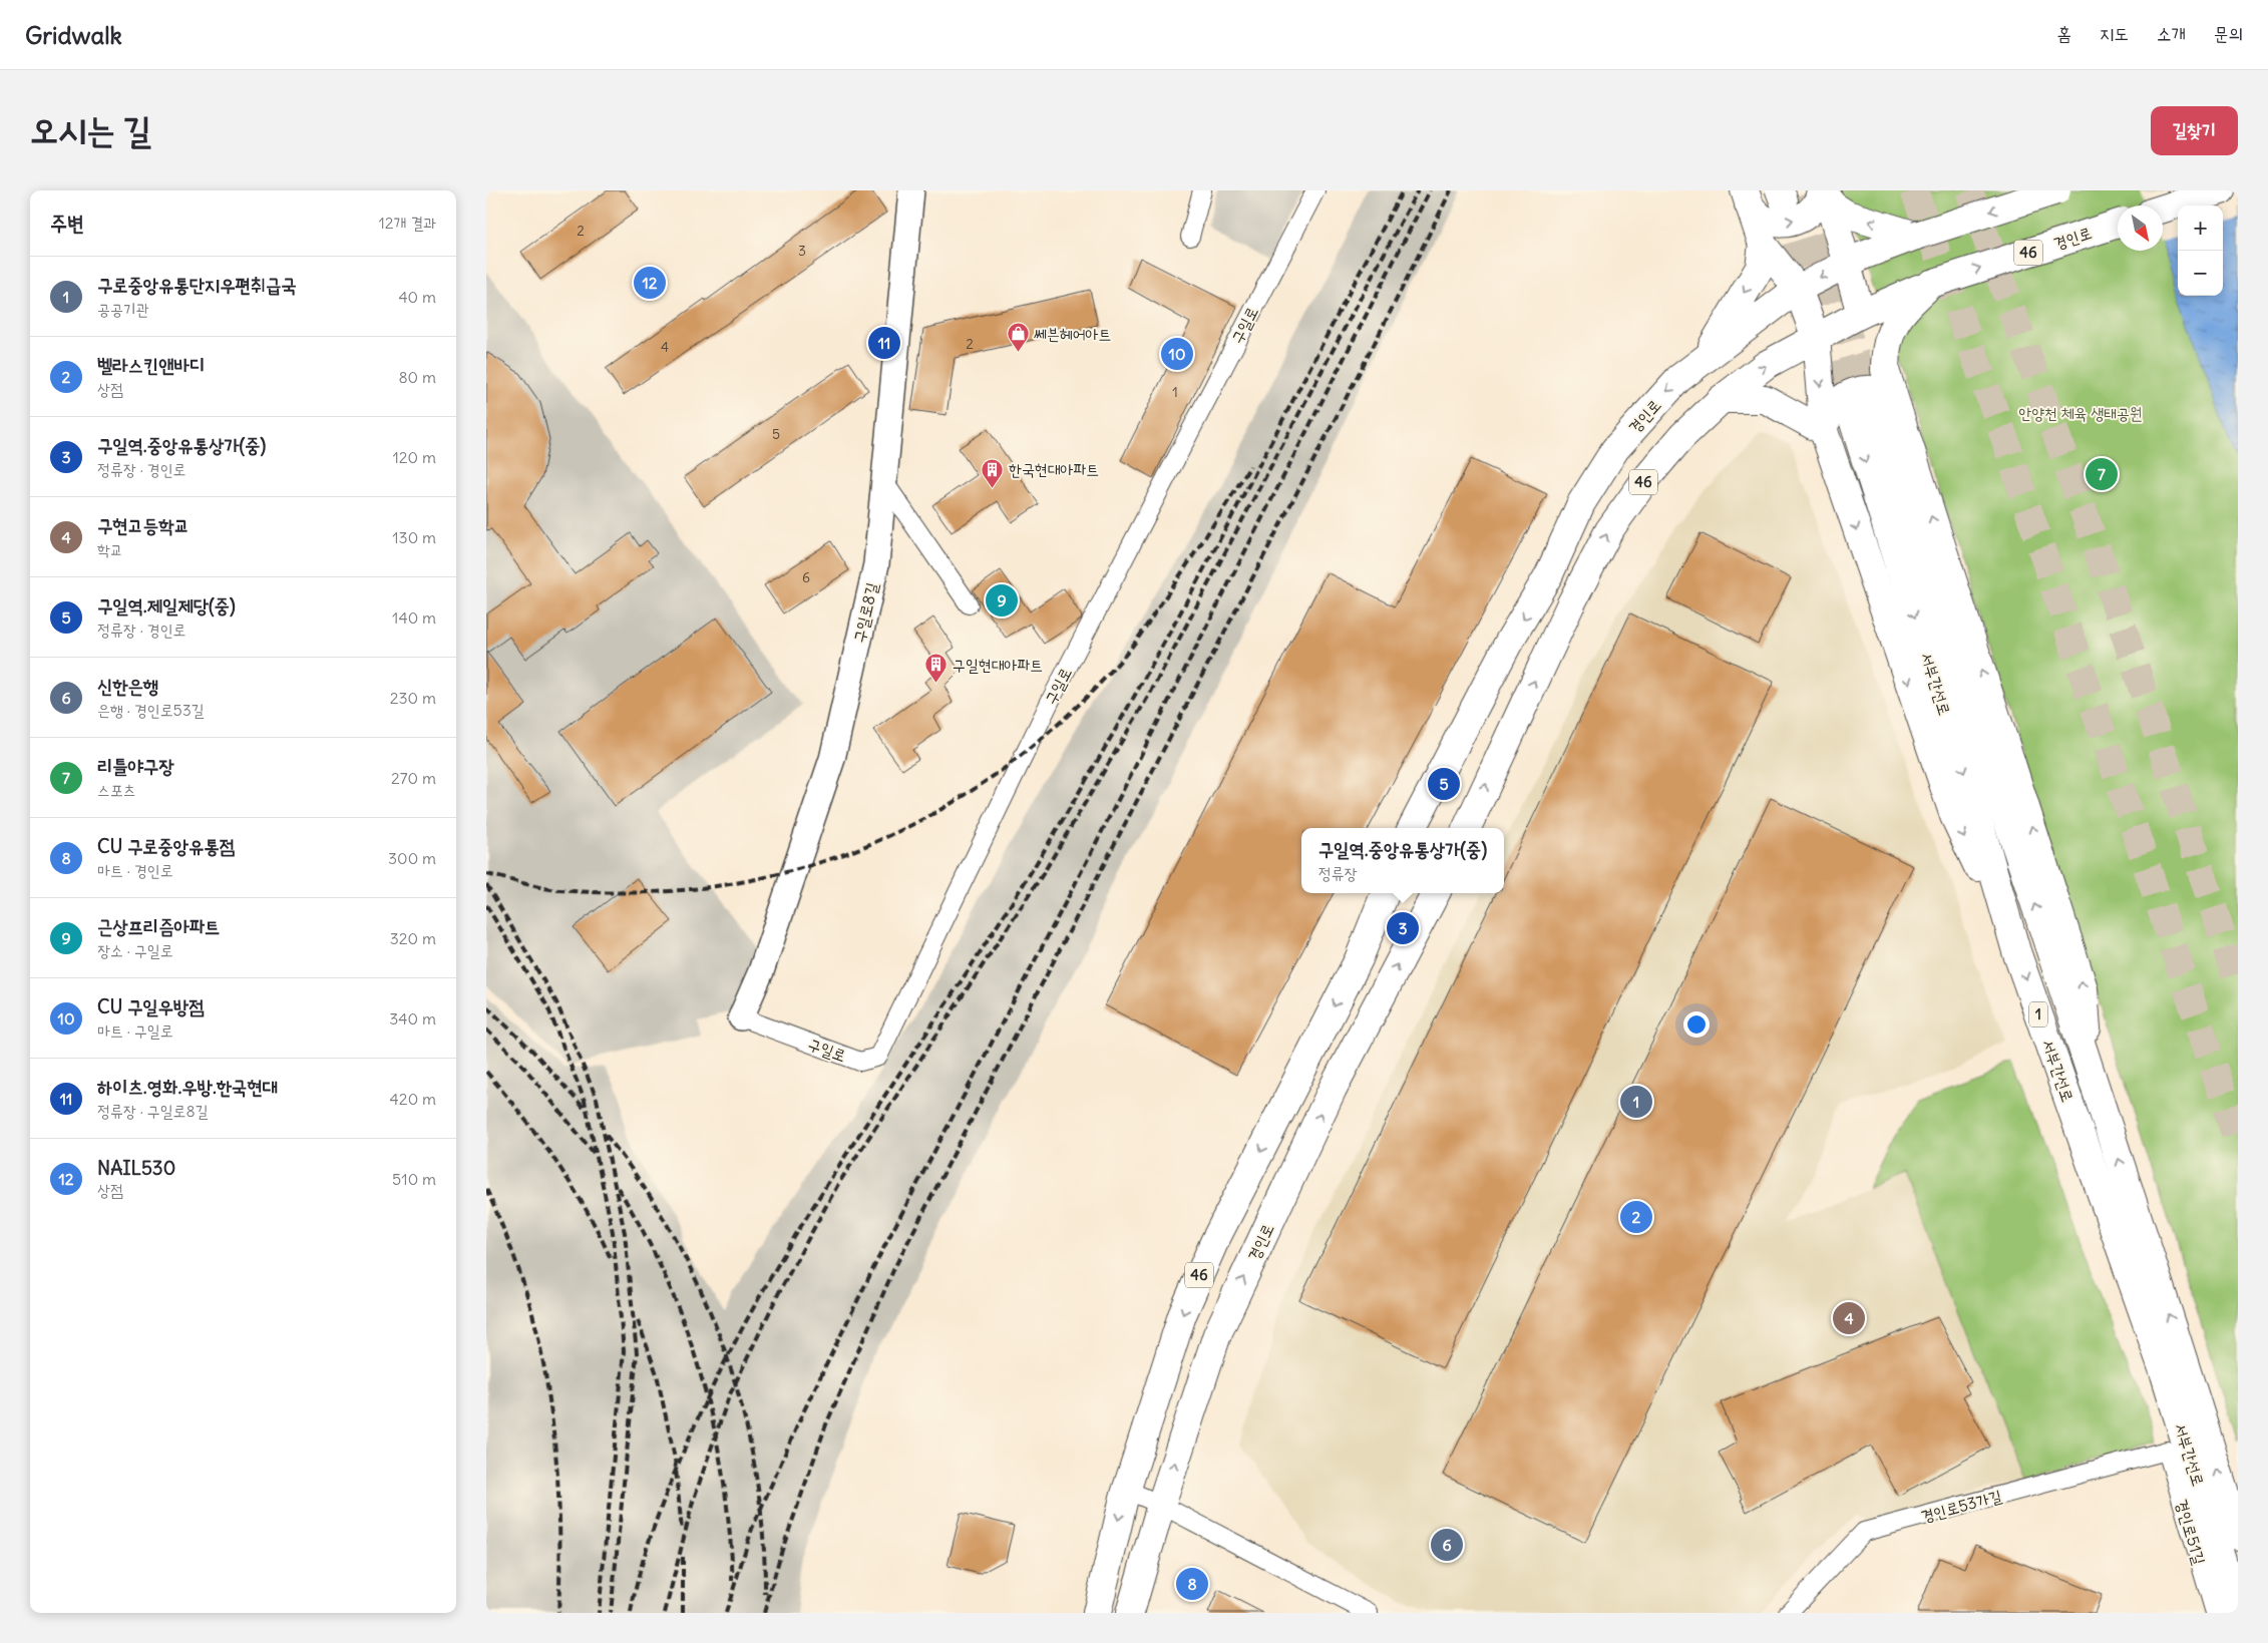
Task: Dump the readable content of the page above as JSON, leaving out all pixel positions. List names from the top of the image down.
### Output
{
  "streets": {
    "main road": [
      "경인로",
      "46",
      "서부간선로",
      "1"
    ],
    "street": [
      "구일로",
      "구일로8길",
      "경인로53가길",
      "경인로51길"
    ]
  },
  "crossings": [
    ["구일로", "구일로8길"],
    ["경인로53가길", "경인로51길"]
  ],
  "parks": ["안양천 체육 생태공원"],
  "places": {
    "shop": ["쎄븐헤어아트"],
    "building": ["한국현대아파트", "구일현대아파트"]
  },
  "house_numbers": [
    "2",
    "3",
    "2",
    "4",
    "1",
    "5",
    "6"
  ],
  "north": "bottom right",
  "page": {
    "header": "Gridwalk",
    "nav": [
      "홈",
      "지도",
      "소개",
      "문의"
    ],
    "buttons": "길찾기",
    "title": "오시는 길",
    "heading": ["주변", "12개 결과"],
    "map_buttons": ["+", "−"],
    "list": [
      {
        "mark": "1",
        "name": "구로중앙유통단지우편취급국",
        "note": "공공기관",
        "value": "40 m"
      },
      {
        "mark": "2",
        "name": "벨라스킨앤바디",
        "note": "상점",
        "value": "80 m"
      },
      {
        "mark": "3",
        "name": "구일역.중앙유통상가(중)",
        "note": "정류장 · 경인로",
        "value": "120 m"
      },
      {
        "mark": "4",
        "name": "구현고등학교",
        "note": "학교",
        "value": "130 m"
      },
      {
        "mark": "5",
        "name": "구일역.제일제당(중)",
        "note": "정류장 · 경인로",
        "value": "140 m"
      },
      {
        "mark": "6",
        "name": "신한은행",
        "note": "은행 · 경인로53길",
        "value": "230 m"
      },
      {
        "mark": "7",
        "name": "리틀야구장",
        "note": "스포츠",
        "value": "270 m"
      },
      {
        "mark": "8",
        "name": "CU 구로중앙유통점",
        "note": "마트 · 경인로",
        "value": "300 m"
      },
      {
        "mark": "9",
        "name": "근상프리즘아파트",
        "note": "장소 · 구일로",
        "value": "320 m"
      },
      {
        "mark": "10",
        "name": "CU 구일우방점",
        "note": "마트 · 구일로",
        "value": "340 m"
      },
      {
        "mark": "11",
        "name": "하이츠.영화.우방.한국현대",
        "note": "정류장 · 구일로8길",
        "value": "420 m"
      },
      {
        "mark": "12",
        "name": "NAIL530",
        "note": "상점",
        "value": "510 m"
      }
    ],
    "pins": [
      "12",
      "11",
      "10",
      "7",
      "9",
      "5",
      "3",
      "1",
      "2",
      "4",
      "6",
      "8"
    ],
    "popup": ["구일역.중앙유통상가(중)", "정류장"]
  }
}
